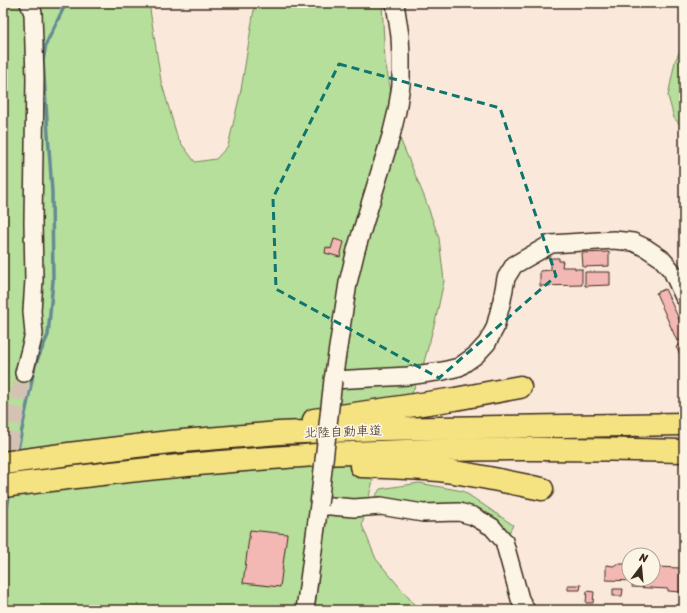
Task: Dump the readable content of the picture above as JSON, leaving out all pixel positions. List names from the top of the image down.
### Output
{
  "streets": {
    "highway": ["北陸自動車道"]
  },
  "north": "top"
}
